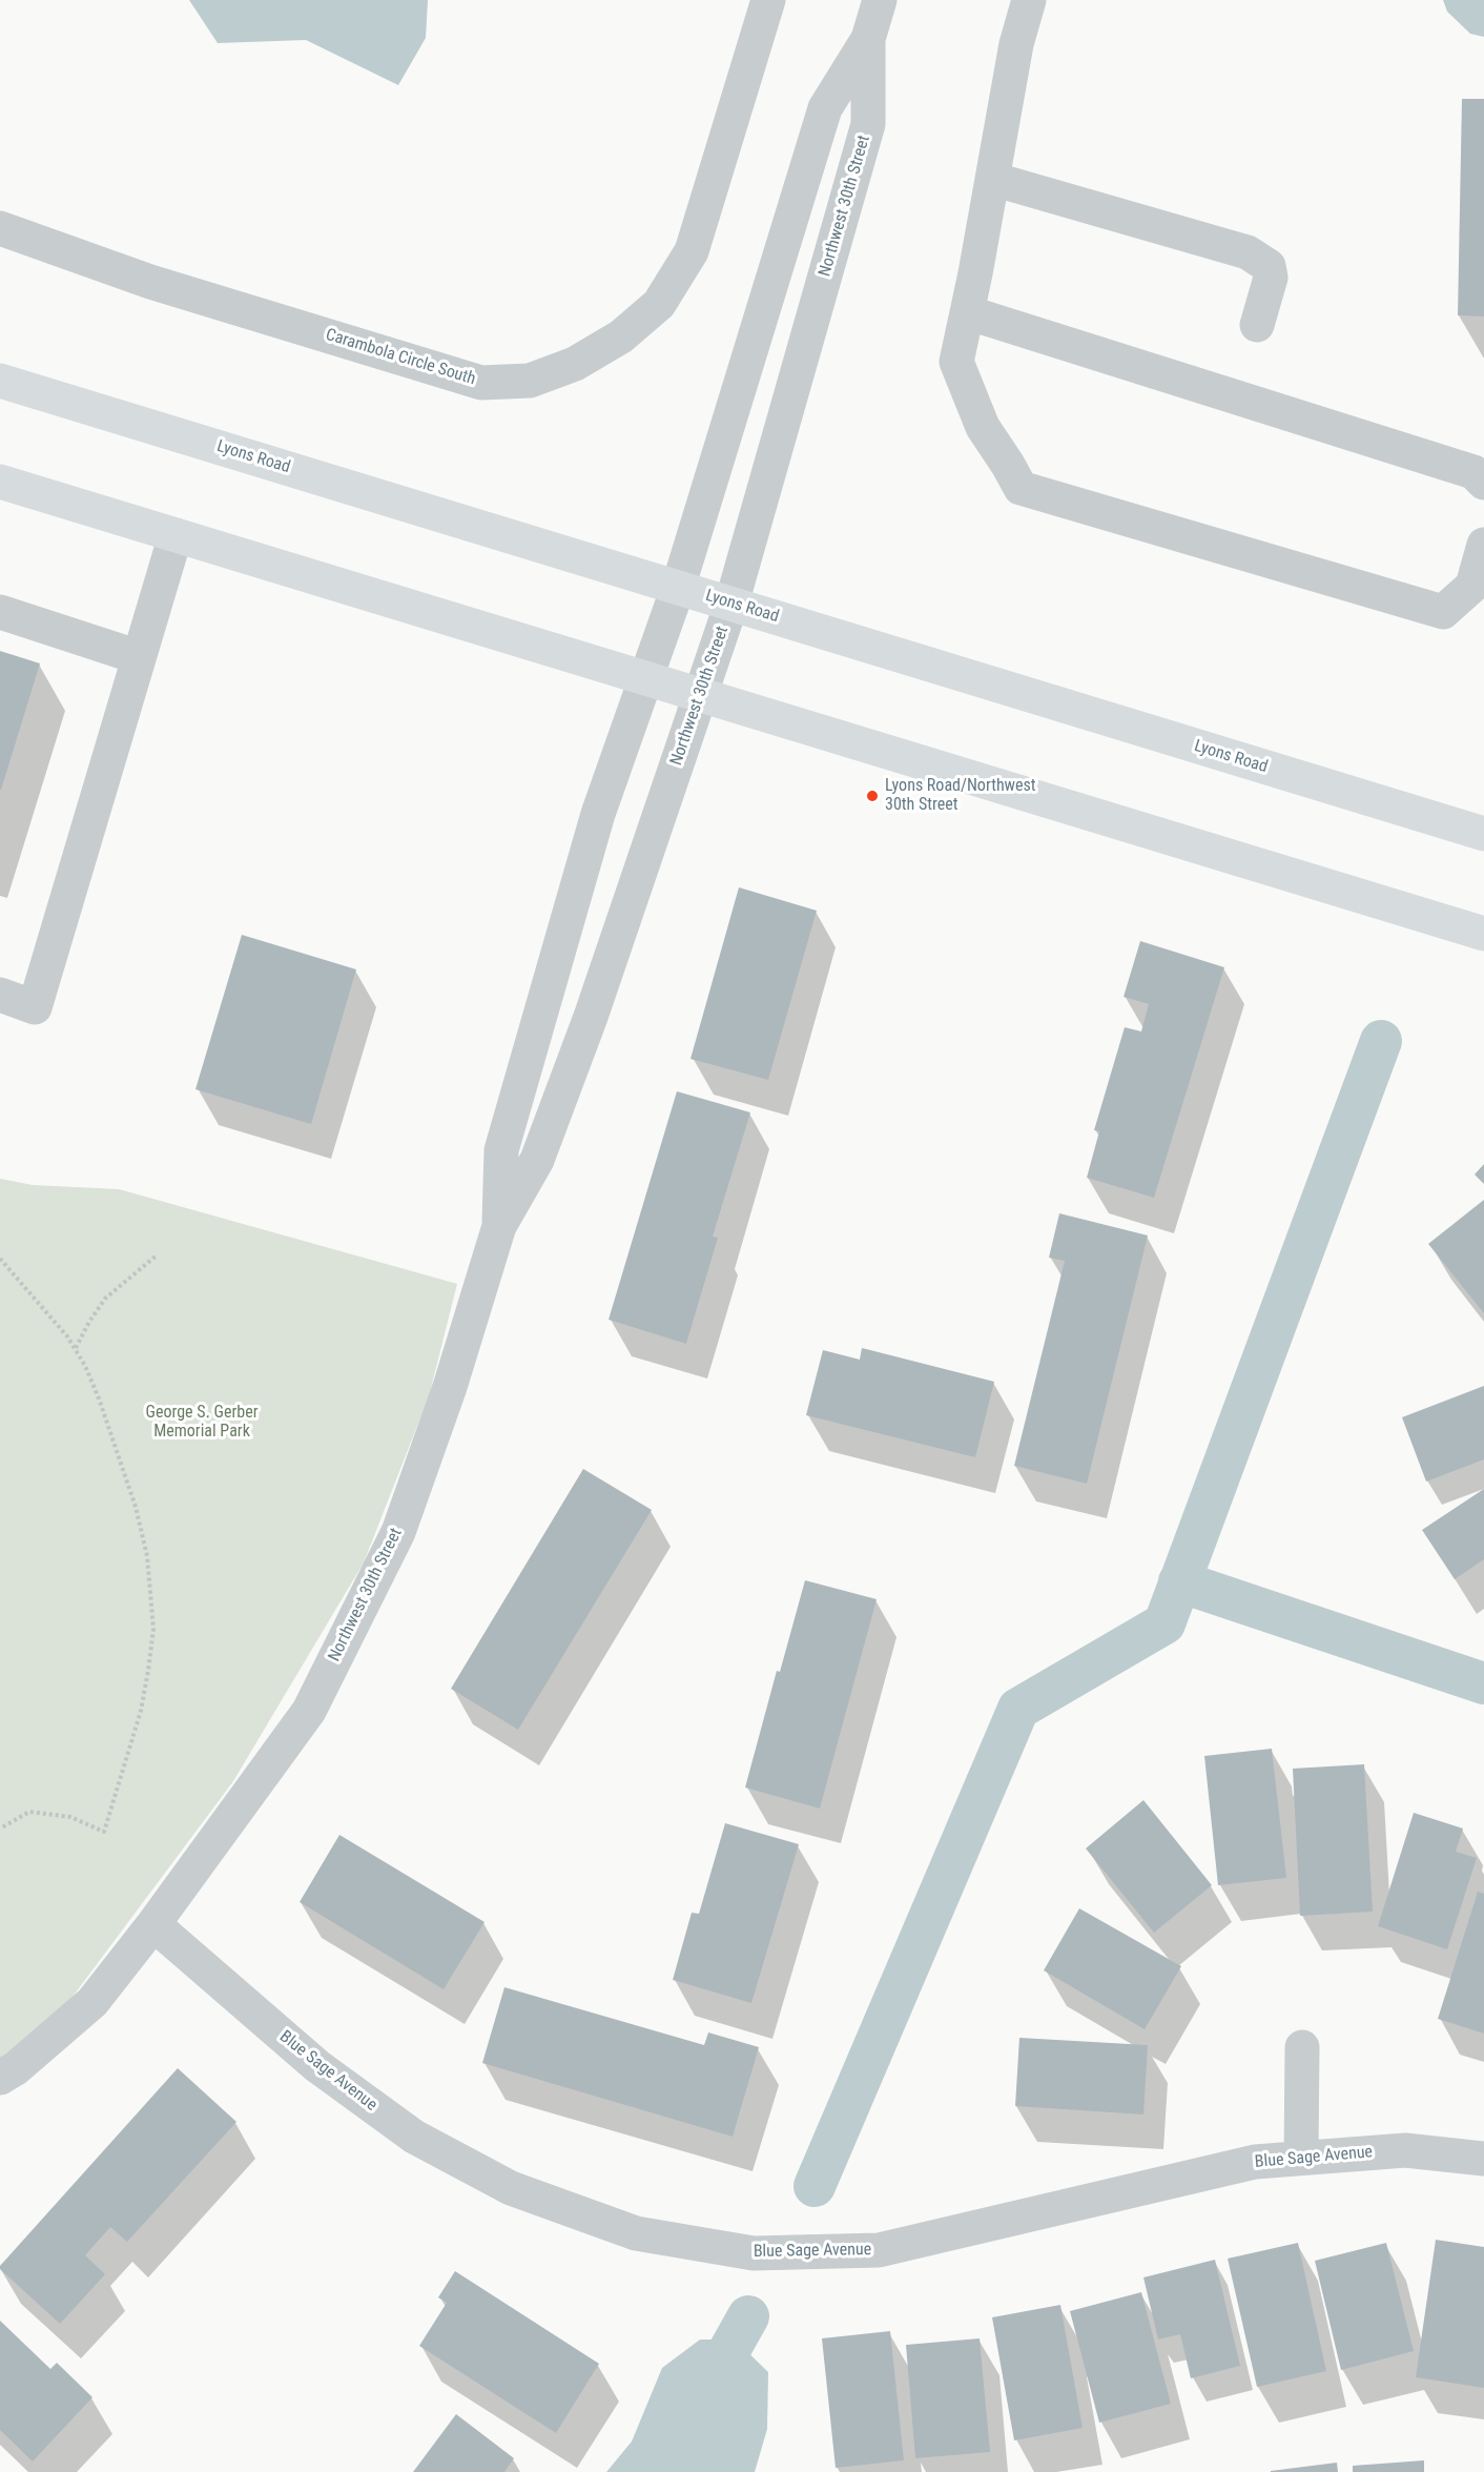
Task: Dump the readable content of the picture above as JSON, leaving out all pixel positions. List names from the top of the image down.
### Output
{
  "streets": {
    "main road": ["Lyons Road"],
    "street": ["Northwest 30th Street", "Carambola Circle South", "Blue Sage Avenue"]
  },
  "crossings": [
    ["Northwest 30th Street", "Lyons Road"],
    ["Northwest 30th Street", "Blue Sage Avenue"]
  ],
  "parks": ["George S. Gerber Memorial Park"],
  "places": ["Lyons Road/Northwest 30th Street"]
}
